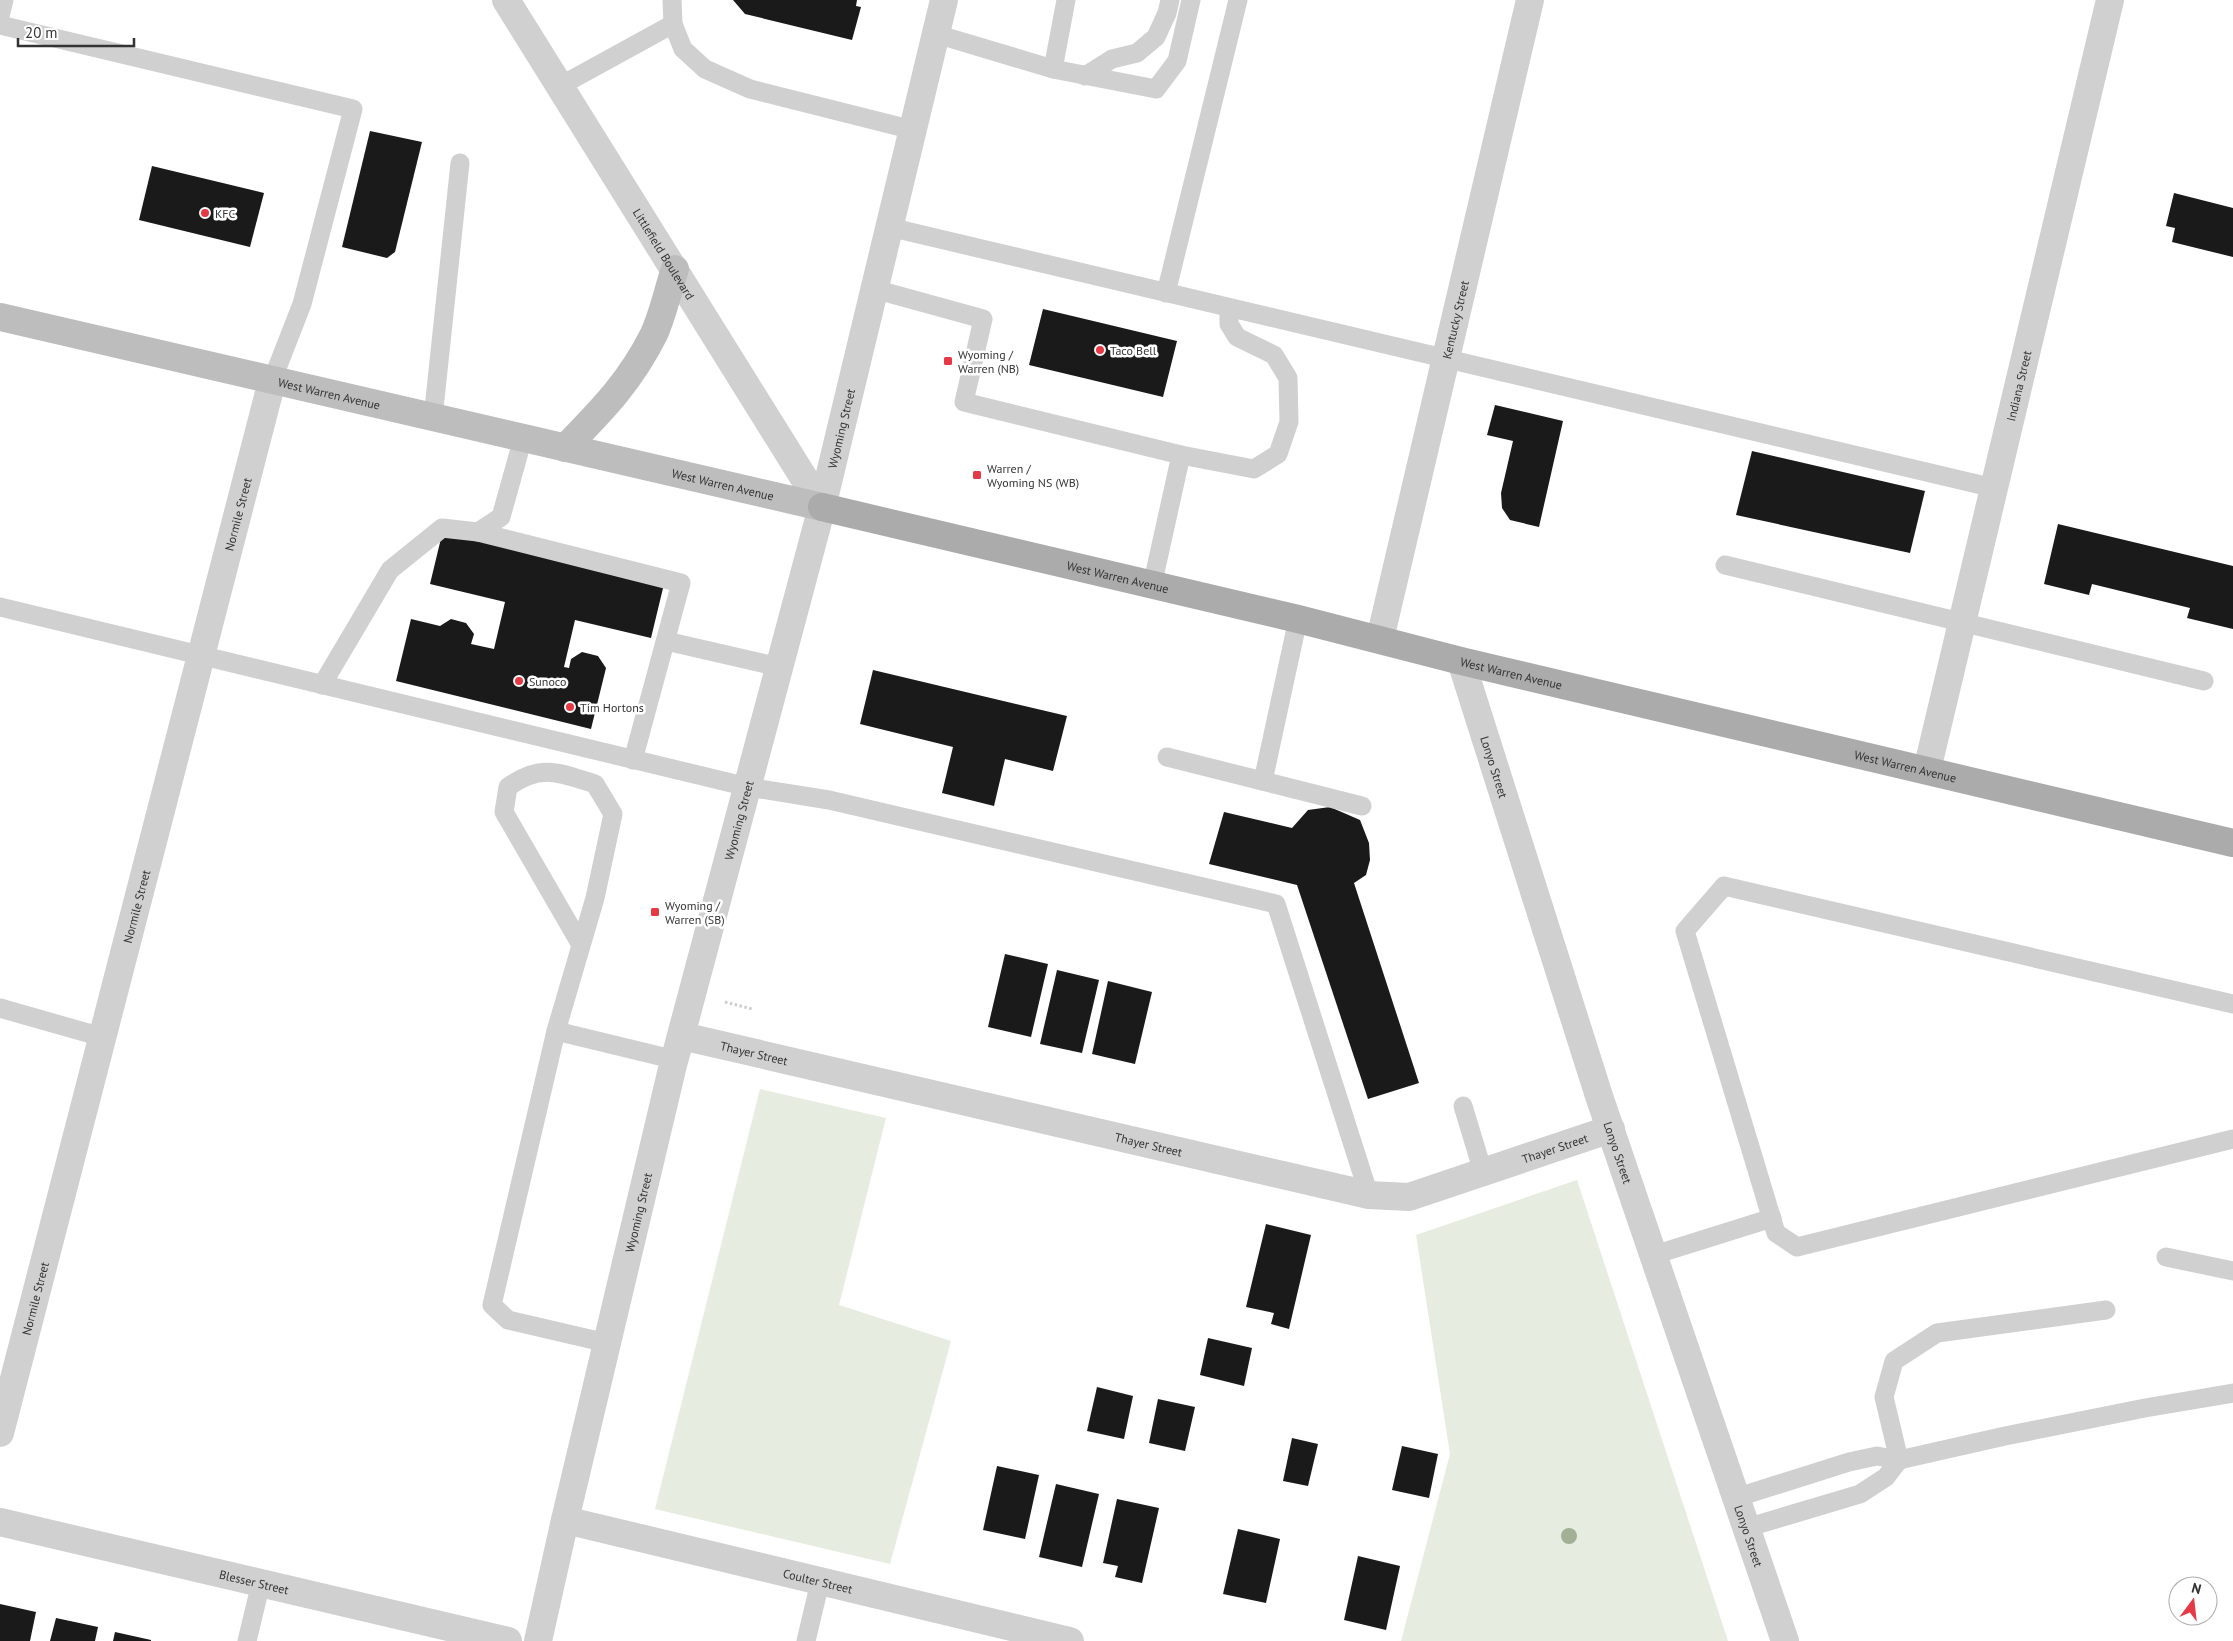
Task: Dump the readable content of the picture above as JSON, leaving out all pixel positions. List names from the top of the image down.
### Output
{
  "streets": {
    "main road": ["West Warren Avenue"],
    "street": [
      "Littlefield Boulevard",
      "Kentucky Street",
      "Indiana Street",
      "Wyoming Street",
      "Normile Street",
      "Lonyo Street",
      "Thayer Street",
      "Coulter Street",
      "Blesser Street"
    ]
  },
  "crossings": [
    ["Littlefield Boulevard", "West Warren Avenue"],
    ["Littlefield Boulevard", "Wyoming Street"],
    ["Kentucky Street", "West Warren Avenue"],
    ["Indiana Street", "West Warren Avenue"],
    ["West Warren Avenue", "Wyoming Street"],
    ["West Warren Avenue", "Normile Street"],
    ["West Warren Avenue", "Lonyo Street"],
    ["Wyoming Street", "Thayer Street"],
    ["Wyoming Street", "Coulter Street"],
    ["Lonyo Street", "Thayer Street"]
  ],
  "places": {
    "other": [
      "KFC",
      "Taco Bell",
      "Sunoco",
      "Tim Hortons"
    ],
    "transit": ["Wyoming / Warren (NB)", "Warren / Wyoming NS (WB)", "Wyoming / Warren (SB)"]
  },
  "scale_bar": "20 m",
  "north": "top"
}
